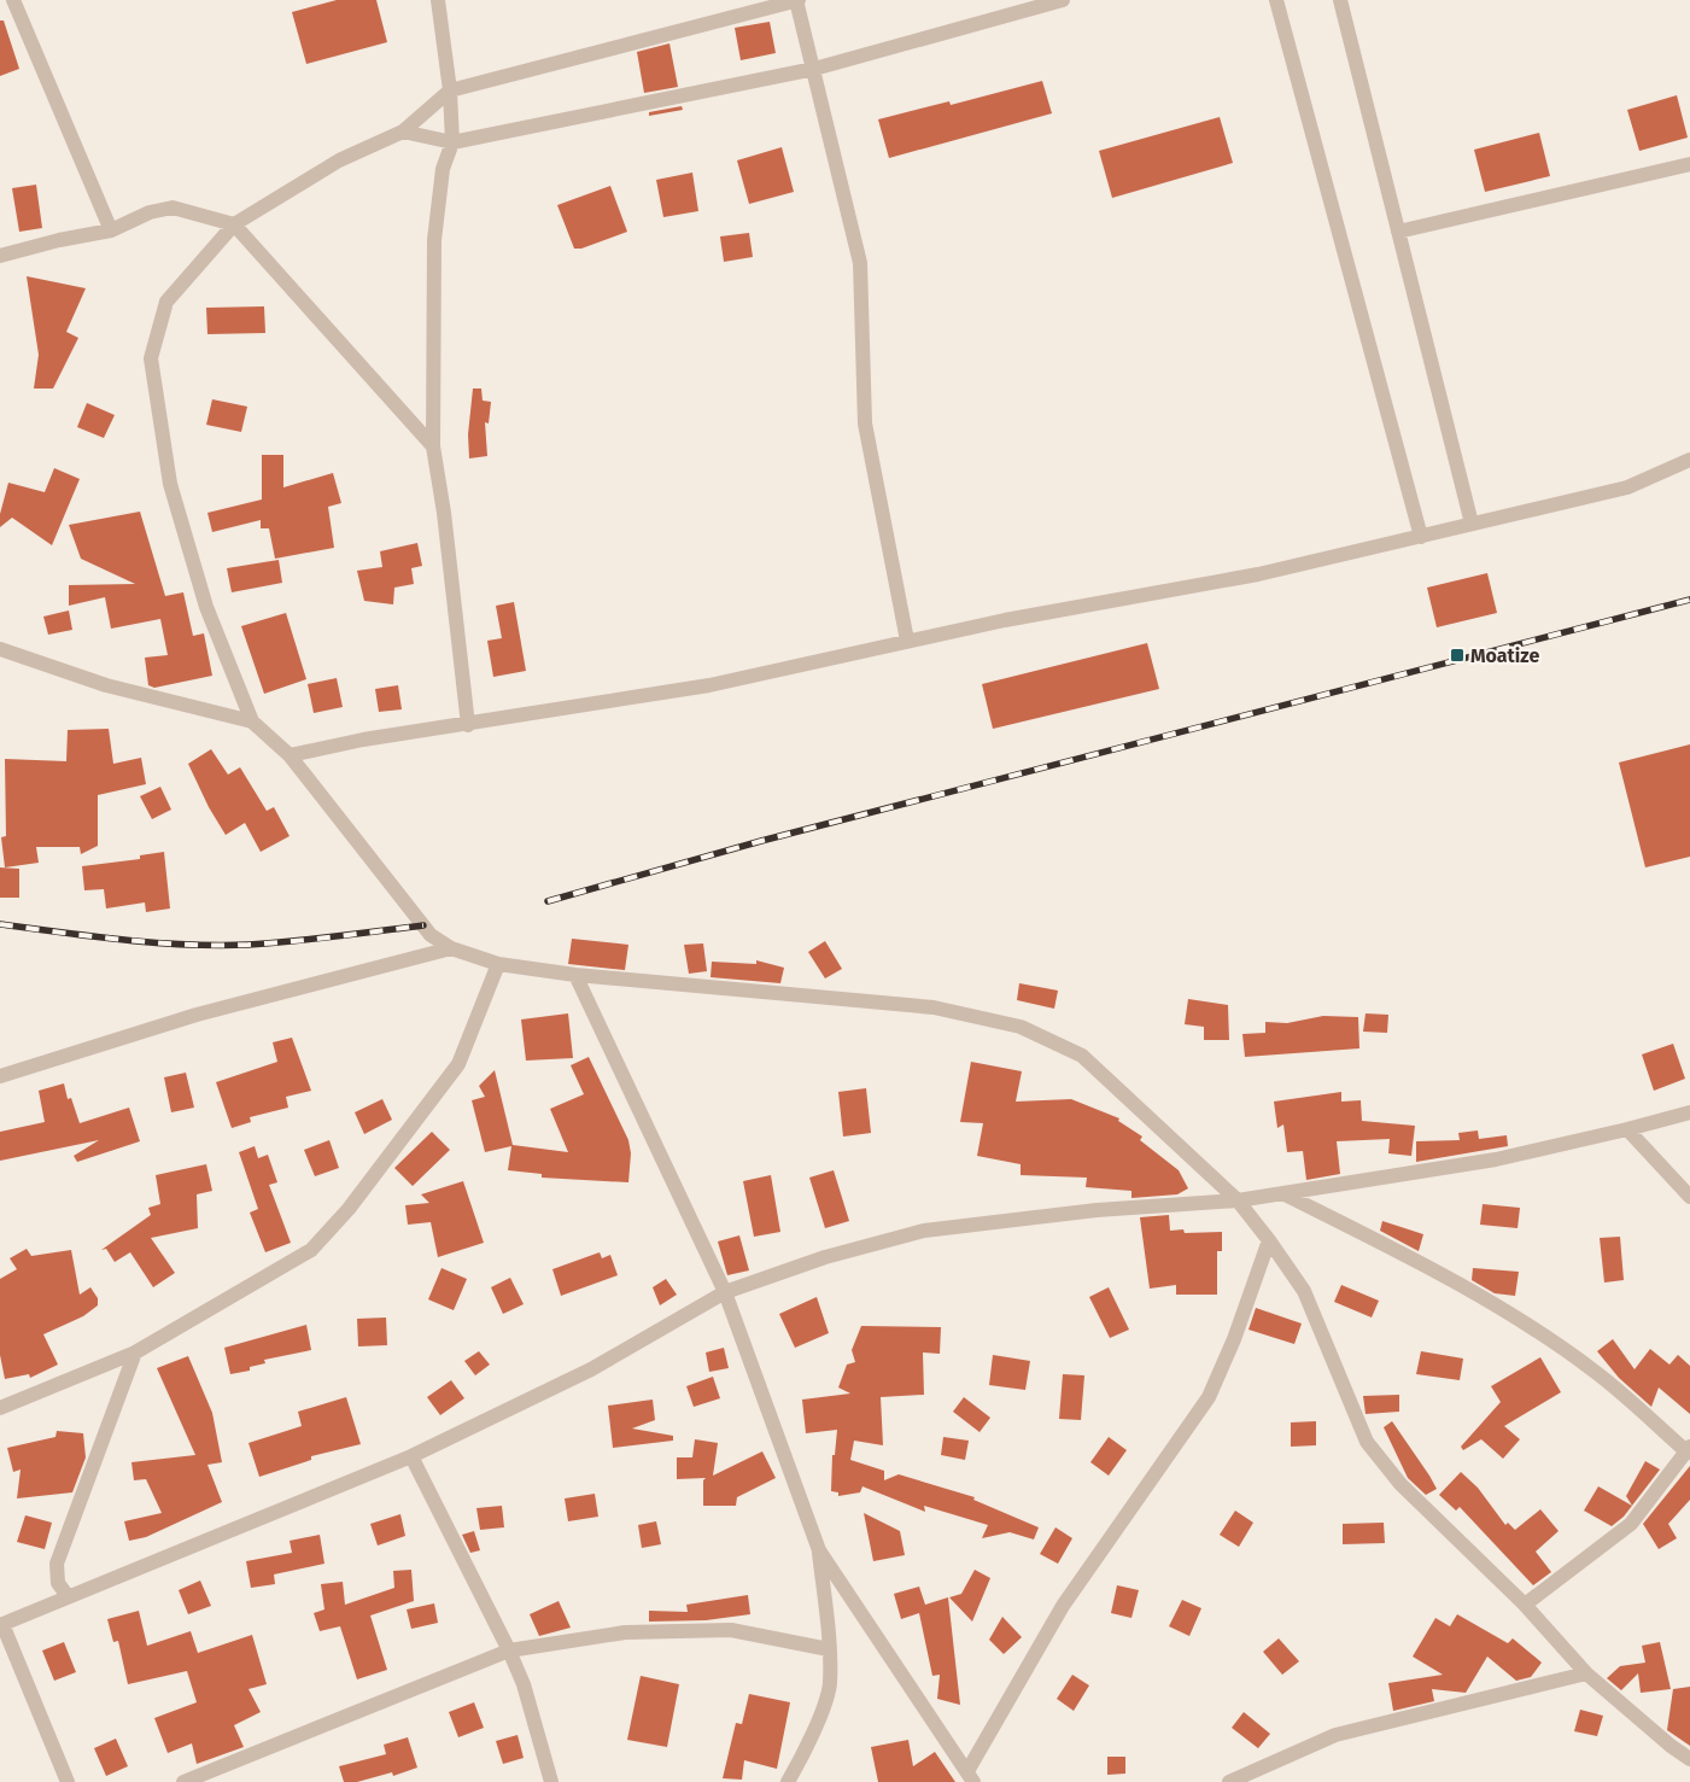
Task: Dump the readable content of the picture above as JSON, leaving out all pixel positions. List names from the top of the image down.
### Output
{
  "places": {
    "transit": ["Moatize"]
  }
}
